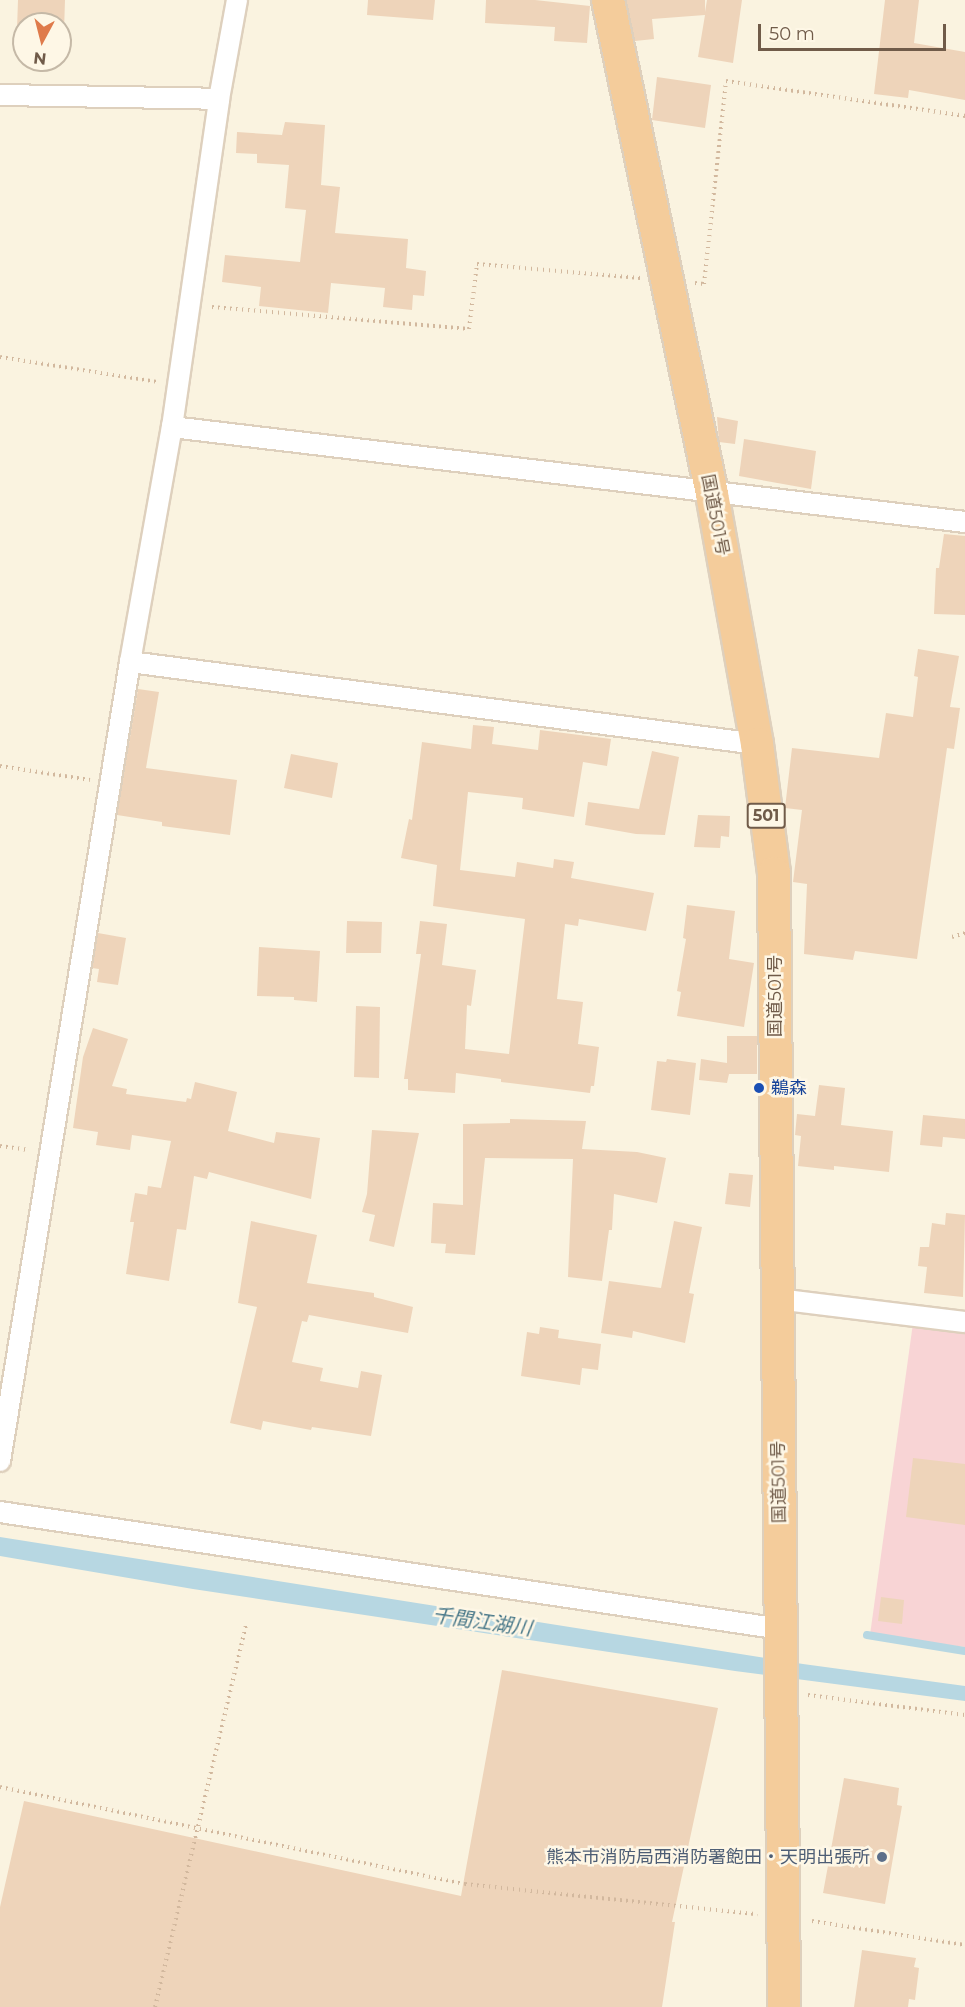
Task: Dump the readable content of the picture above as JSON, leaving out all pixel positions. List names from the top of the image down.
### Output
{
  "streets": {
    "highway": ["国道501号", "501"]
  },
  "water": ["千間江湖川"],
  "places": ["鵜森", "熊本市消防局西消防署飽田・天明出張所"],
  "scale_bar": "50 m",
  "north": "bottom"
}
